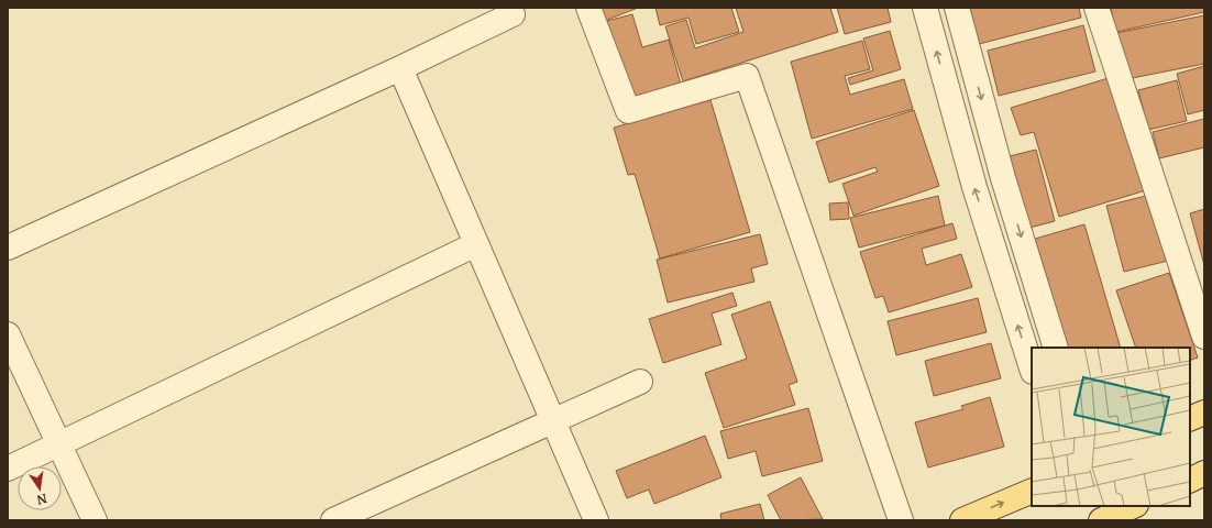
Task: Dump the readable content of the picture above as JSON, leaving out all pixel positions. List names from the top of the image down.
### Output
{
  "north": "bottom"
}
